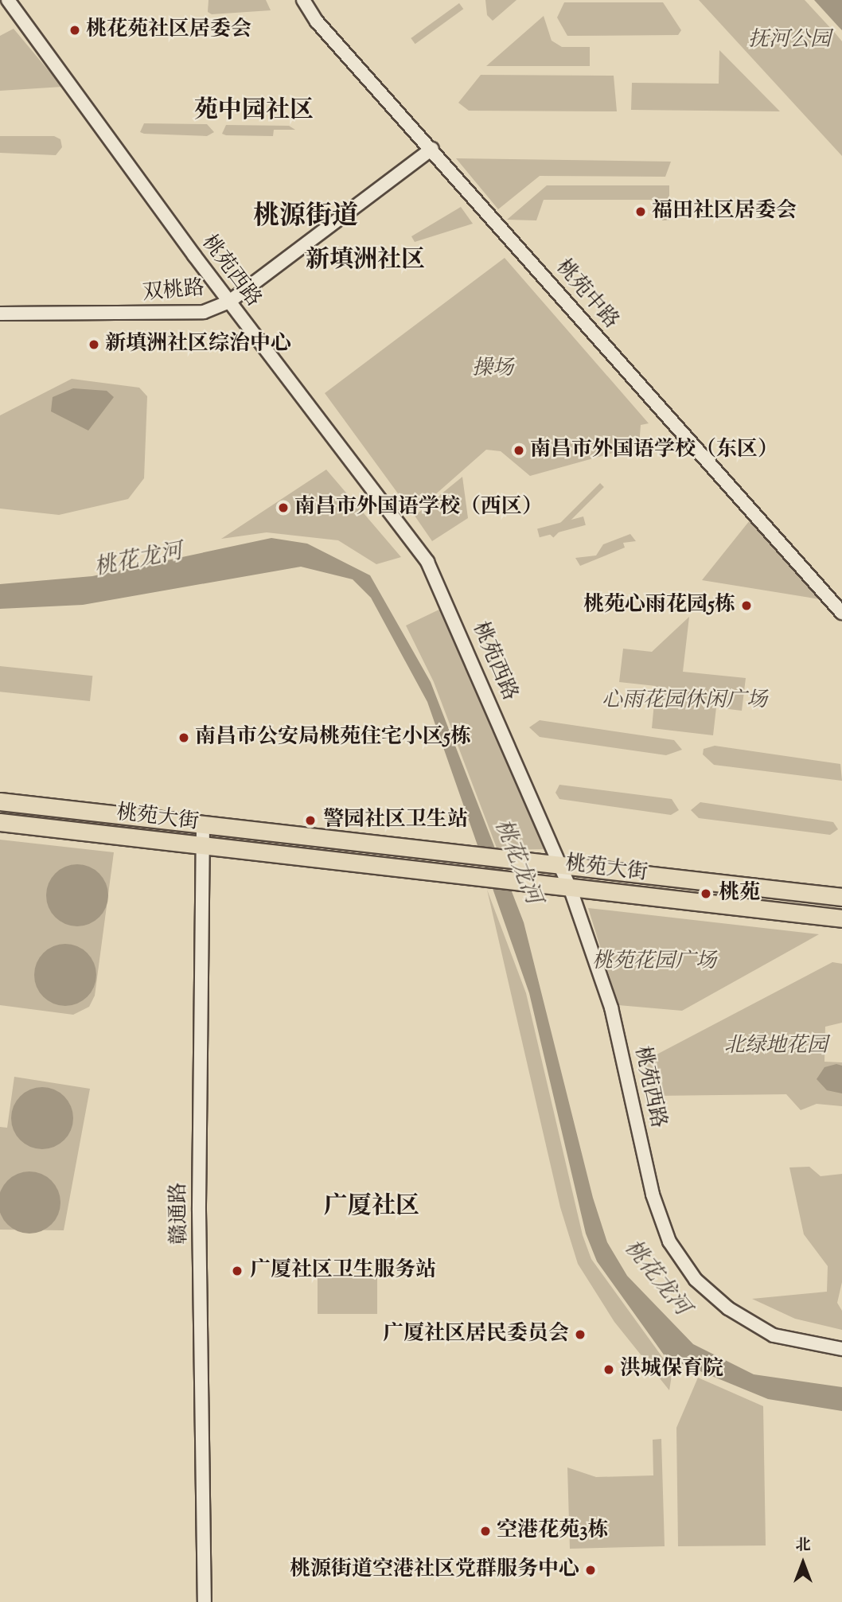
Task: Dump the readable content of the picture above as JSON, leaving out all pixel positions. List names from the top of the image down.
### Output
{
  "streets": {
    "main road": ["桃苑大街"],
    "street": [
      "桃苑西路",
      "双桃路",
      "桃苑中路",
      "赣通路"
    ]
  },
  "crossings": [
    ["桃苑西路", "双桃路"],
    ["桃苑西路", "桃苑大街"],
    ["双桃路", "桃苑中路"],
    ["桃苑大街", "赣通路"]
  ],
  "districts": [
    "苑中园社区",
    "桃源街道",
    "新填洲社区",
    "广厦社区"
  ],
  "water": ["桃花龙河"],
  "parks": [
    "抚河公园",
    "操场",
    "心雨花园休闲广场",
    "桃苑花园广场",
    "北绿地花园"
  ],
  "places": [
    "桃花苑社区居委会",
    "福田社区居委会",
    "新填洲社区综治中心",
    "南昌市外国语学校（东区）",
    "南昌市外国语学校（西区）",
    "桃苑心雨花园5栋",
    "南昌市公安局桃苑住宅小区5栋",
    "警园社区卫生站",
    "桃苑",
    "广厦社区卫生服务站",
    "广厦社区居民委员会",
    "洪城保育院",
    "空港花苑3栋",
    "桃源街道空港社区党群服务中心"
  ],
  "north": "top"
}
